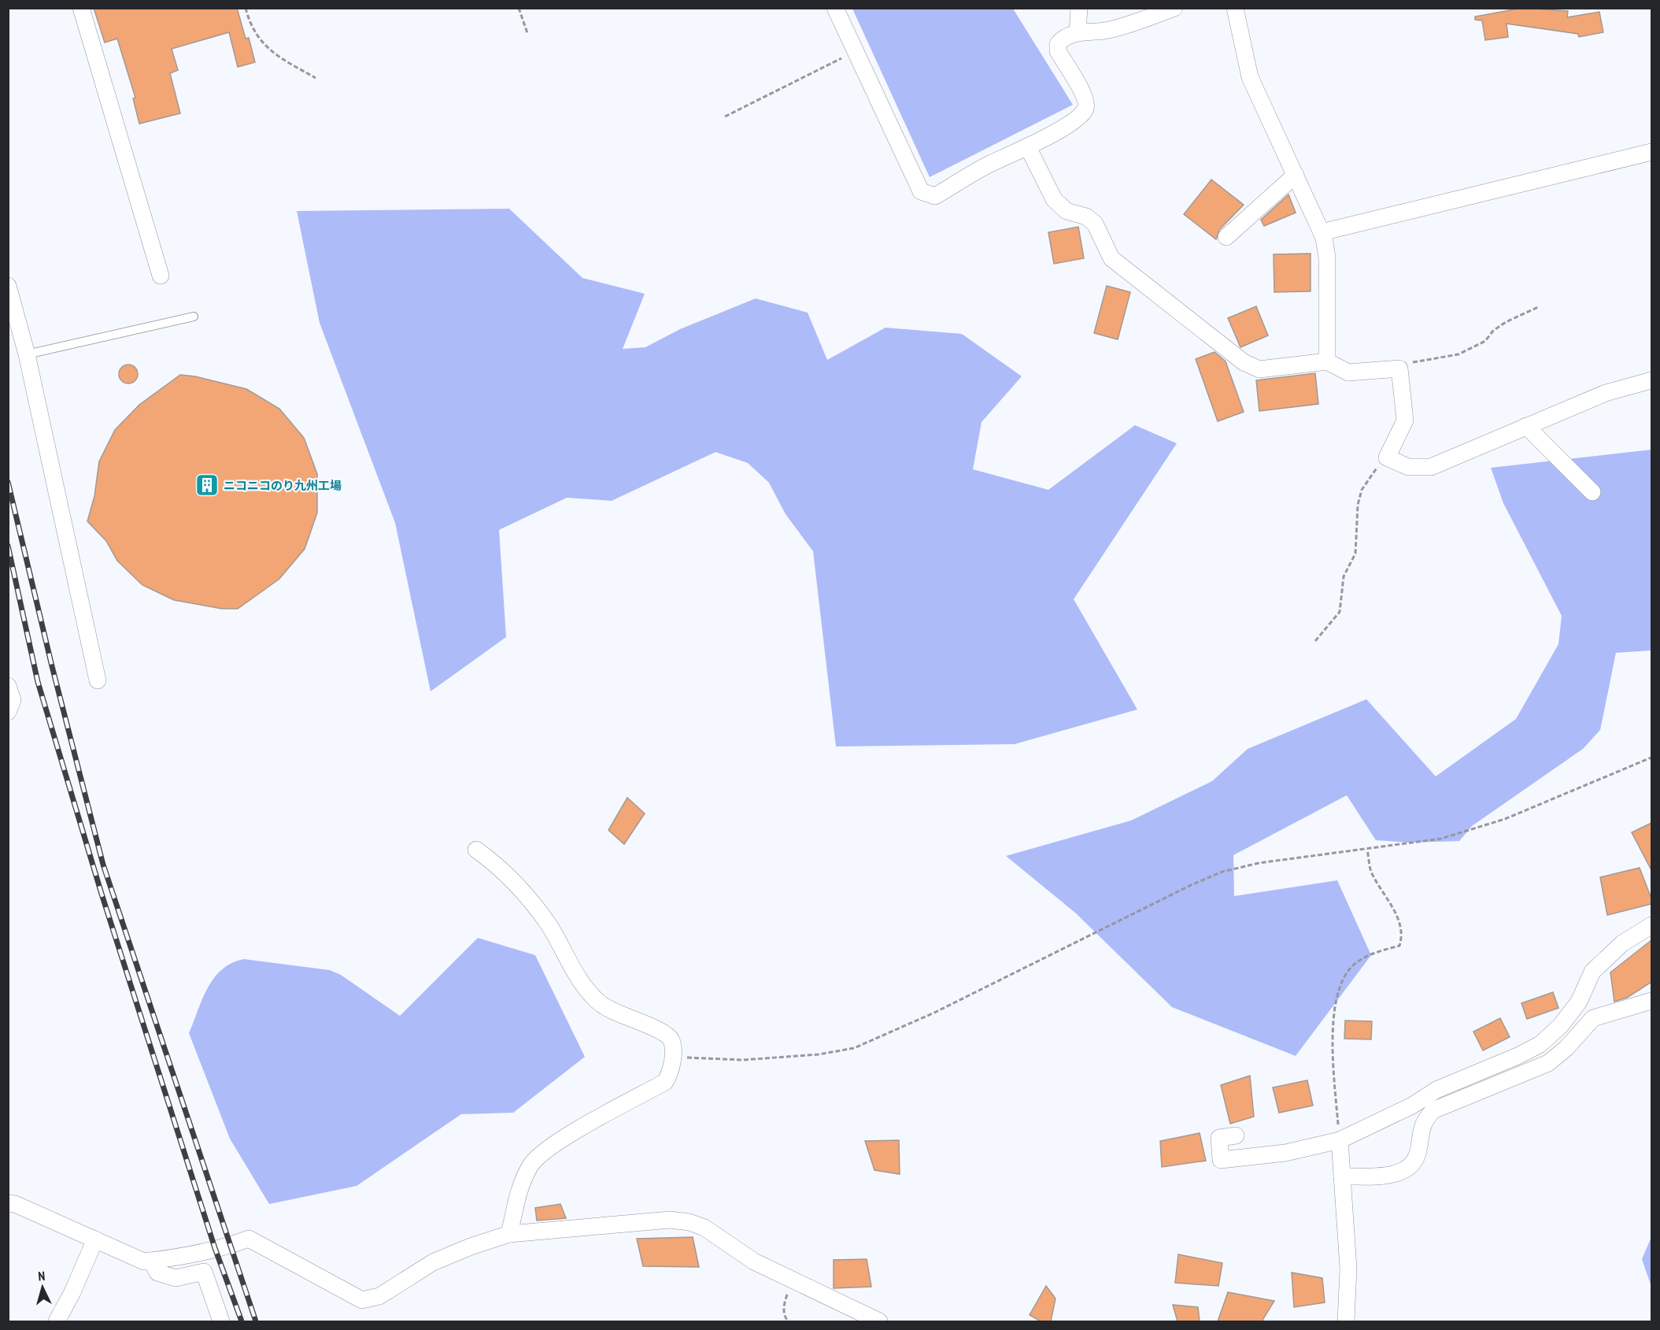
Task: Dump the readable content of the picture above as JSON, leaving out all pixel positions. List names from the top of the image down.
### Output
{
  "places": {
    "building": ["ニコニコのり九州工場"]
  },
  "north": "top"
}
